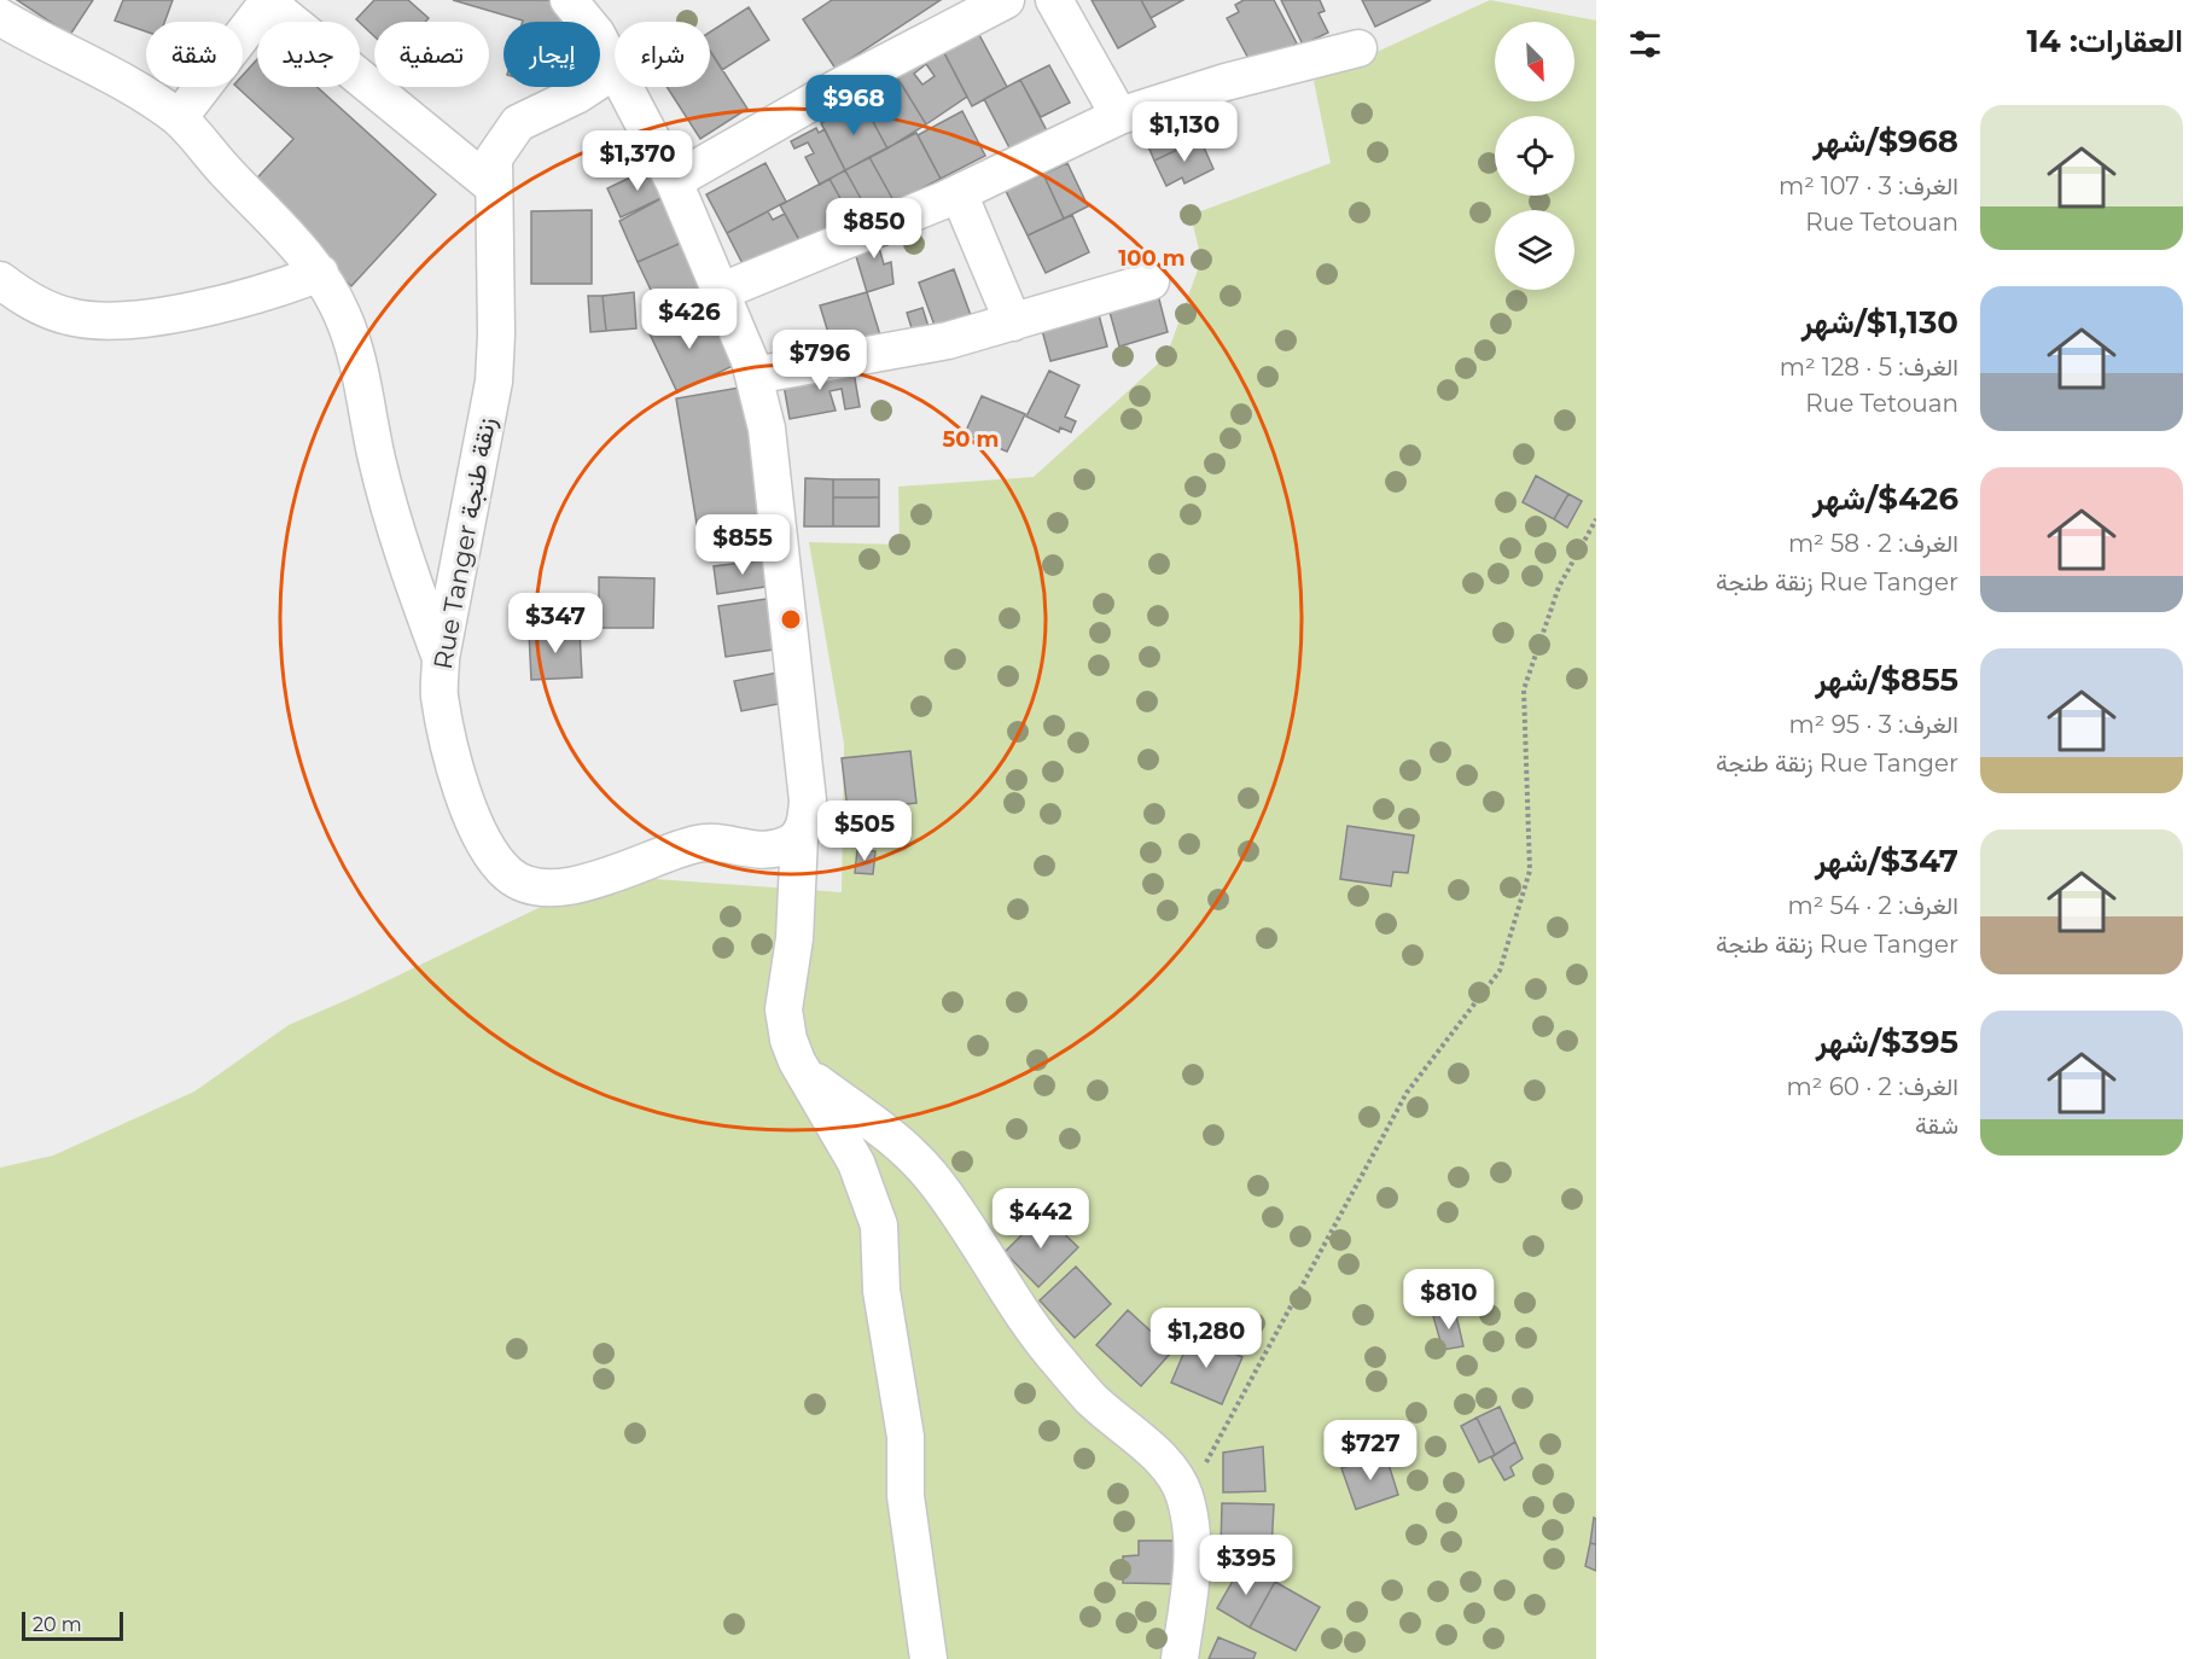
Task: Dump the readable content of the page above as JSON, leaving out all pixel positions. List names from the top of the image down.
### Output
{
  "streets": {
    "street": ["Rue Tanger زنقة طنجة"]
  },
  "scale_bar": "20 m",
  "north": "bottom right",
  "page": {
    "heading": "العقارات: 14",
    "chip": [
      "شراء",
      "إيجار",
      "تصفية",
      "جديد",
      "شقة"
    ],
    "price": [
      "$968",
      "$1,130",
      "$1,370",
      "$850",
      "$426",
      "$796",
      "$855",
      "$347",
      "$505",
      "$442",
      "$810",
      "$1,280",
      "$727",
      "$395"
    ],
    "list": [
      {
        "name": "$968/شهر",
        "note": "الغرف: 3 · 107 m² · Rue Tetouan"
      },
      {
        "name": "$1,130/شهر",
        "note": "الغرف: 5 · 128 m² · Rue Tetouan"
      },
      {
        "name": "$426/شهر",
        "note": "الغرف: 2 · 58 m² · Rue Tanger زنقة طنجة"
      },
      {
        "name": "$855/شهر",
        "note": "الغرف: 3 · 95 m² · Rue Tanger زنقة طنجة"
      },
      {
        "name": "$347/شهر",
        "note": "الغرف: 2 · 54 m² · Rue Tanger زنقة طنجة"
      },
      {
        "name": "$395/شهر",
        "note": "الغرف: 2 · 60 m² · شقة"
      }
    ],
    "scale": "20 m"
  },
  "rings": ["100 m", "50 m"]
}
